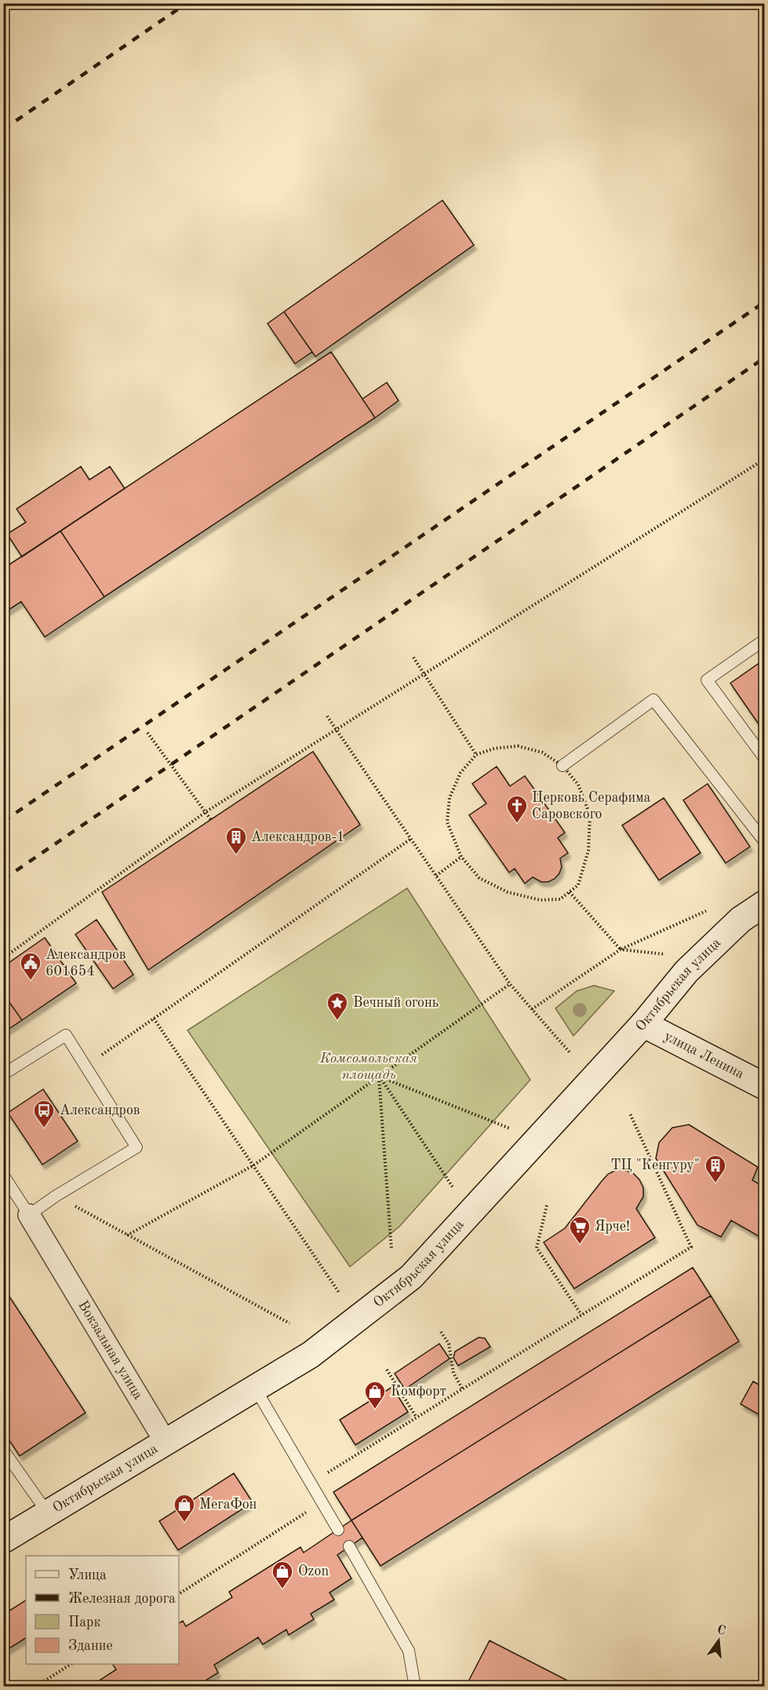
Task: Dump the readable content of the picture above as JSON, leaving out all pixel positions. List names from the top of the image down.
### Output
{
  "streets": {
    "main road": ["Октябрьская улица", "улица Ленина"],
    "street": ["Вокзальная улица"]
  },
  "crossings": [
    ["Октябрьская улица", "улица Ленина"],
    ["Октябрьская улица", "Вокзальная улица"]
  ],
  "parks": ["Комсомольская площадь"],
  "places": {
    "church": ["Церковь Серафима Саровского"],
    "building": ["Александров-1", "ТЦ \"Кенгуру\""],
    "public building": ["Александров 601654"],
    "place": ["Вечный огонь"],
    "bus stop": ["Александров"],
    "supermarket": ["Ярче!"],
    "shop": ["Комфорт", "МегаФон", "Ozon"]
  },
  "legend": [
    "Улица",
    "Железная дорога",
    "Парк",
    "Здание"
  ],
  "north": "top"
}
